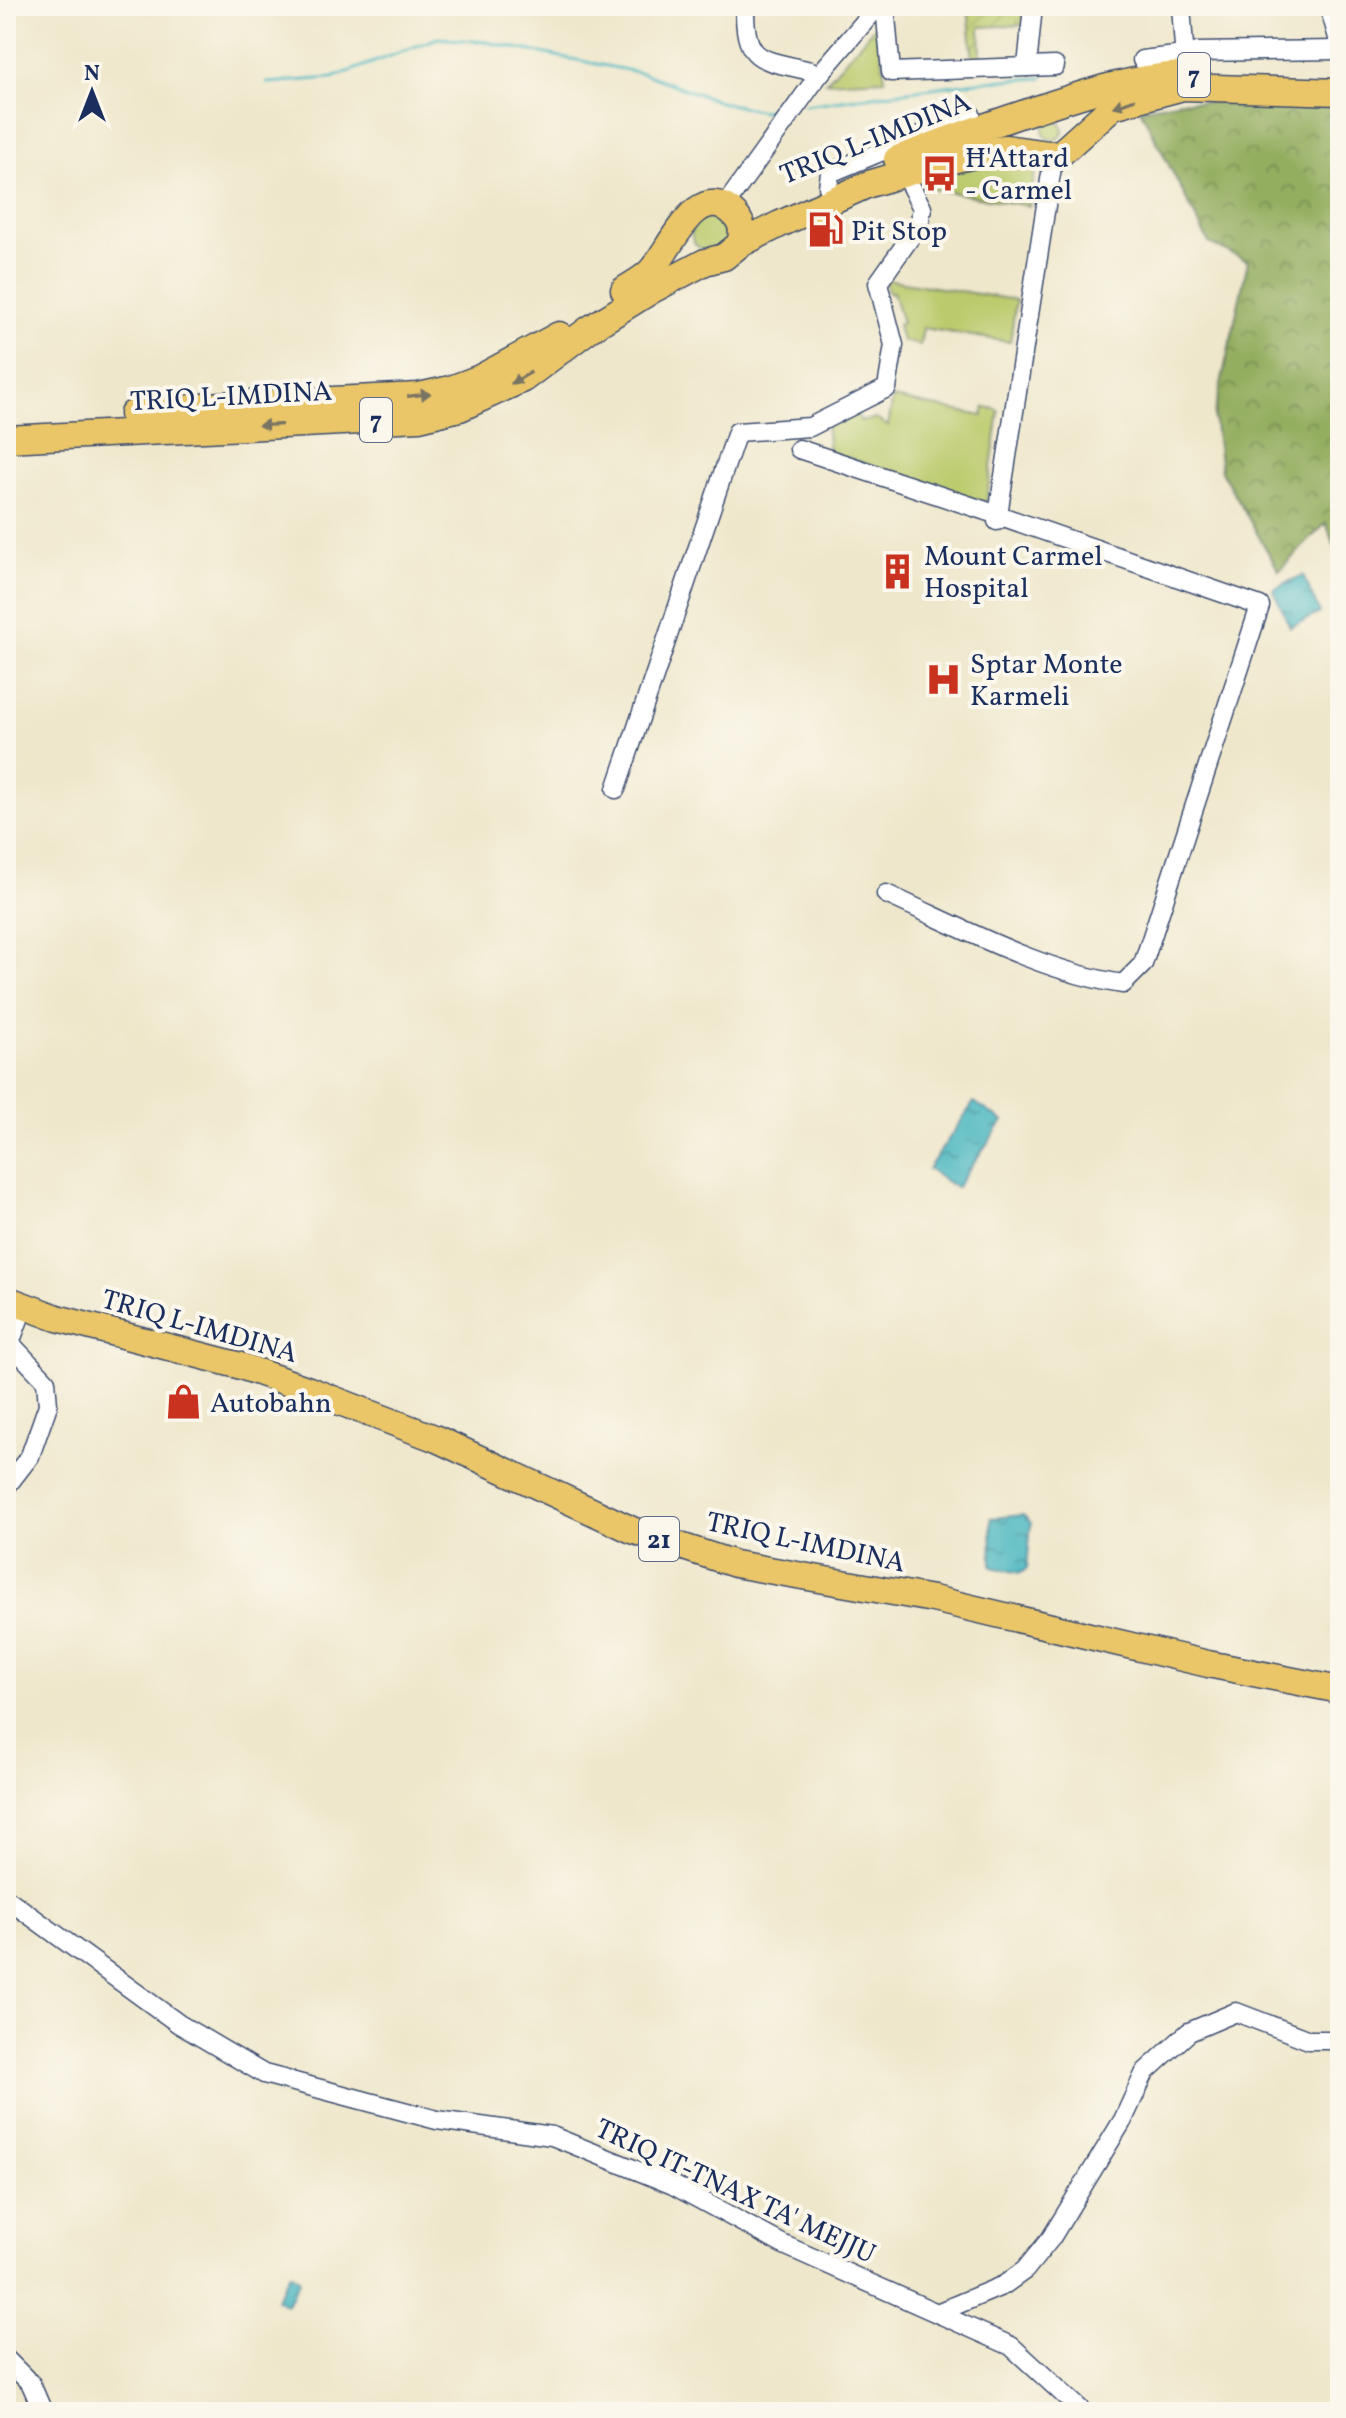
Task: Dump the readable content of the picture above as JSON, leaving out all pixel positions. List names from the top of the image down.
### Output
{
  "streets": {
    "highway": ["7", "TRIQ L-IMDINA", "21"],
    "street": ["TRIQ IT-TNAX TA' MEJJU"]
  },
  "crossings": [
    ["7", "TRIQ L-IMDINA"]
  ],
  "places": {
    "bus stop": ["Ħ'Attard - Carmel"],
    "fuel station": ["Pit Stop"],
    "building": ["Mount Carmel Hospital"],
    "hospital": ["Sptar Monte Karmeli"],
    "shop": ["Autobahn"]
  },
  "north": "top"
}
